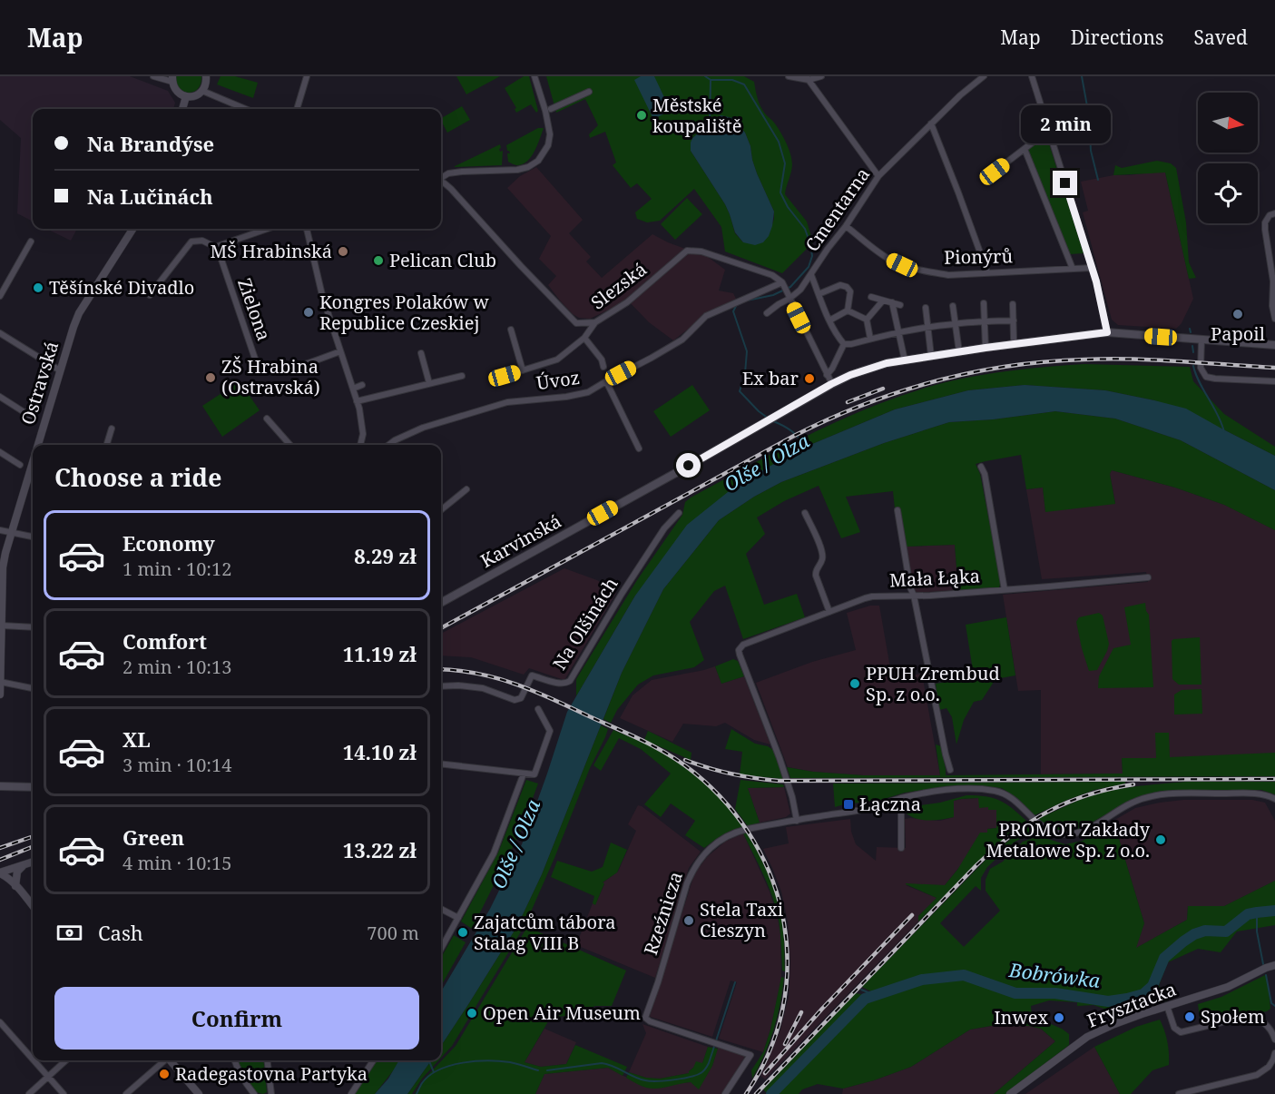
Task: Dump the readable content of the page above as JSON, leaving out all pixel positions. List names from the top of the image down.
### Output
{
  "streets": {
    "main road": ["Karvinská"],
    "street": [
      "Cmentarna",
      "Pionýrů",
      "Slezská",
      "Zielona",
      "Úvoz",
      "Ostravská",
      "Mała Łąka",
      "Na Olšinách",
      "Rzeźnicza",
      "Frysztacka"
    ]
  },
  "crossings": [
    ["Cmentarna", "Pionýrů"],
    ["Slezská", "Úvoz"],
    ["Mała Łąka", "Rzeźnicza"]
  ],
  "water": ["Olše / Olza", "Bobrówka"],
  "places": {
    "other": [
      "Městské koupaliště",
      "MŠ Hrabinská",
      "Pelican Club",
      "Těšínské Divadlo",
      "Kongres Polaków w Republice Czeskiej",
      "Papoil",
      "ZŠ Hrabina (Ostravská)",
      "Ex bar",
      "PPUH Zrembud Sp. z o.o.",
      "PROMOT Zakłady Metalowe Sp. z o.o.",
      "Stela Taxi Cieszyn",
      "Zajatcům tábora Stalag VIII B",
      "Open Air Museum",
      "Społem",
      "Inwex",
      "Radegastovna Partyka"
    ],
    "transit": ["Łączna"]
  },
  "north": "right",
  "page": {
    "header": "Map",
    "nav": ["Map", "Directions", "Saved"],
    "bubble": "2 min",
    "banner": ["Na Brandýse", "Na Lučinách"],
    "heading": "Choose a ride",
    "list": [
      {
        "name": "Economy",
        "note": "1 min · 10:12",
        "value": "8.29 zł"
      },
      {
        "name": "Comfort",
        "note": "2 min · 10:13",
        "value": "11.19 zł"
      },
      {
        "name": "XL",
        "note": "3 min · 10:14",
        "value": "14.10 zł"
      },
      {
        "name": "Green",
        "note": "4 min · 10:15",
        "value": "13.22 zł"
      }
    ],
    "pay": ["Cash", "700 m"],
    "buttons": "Confirm"
  }
}
